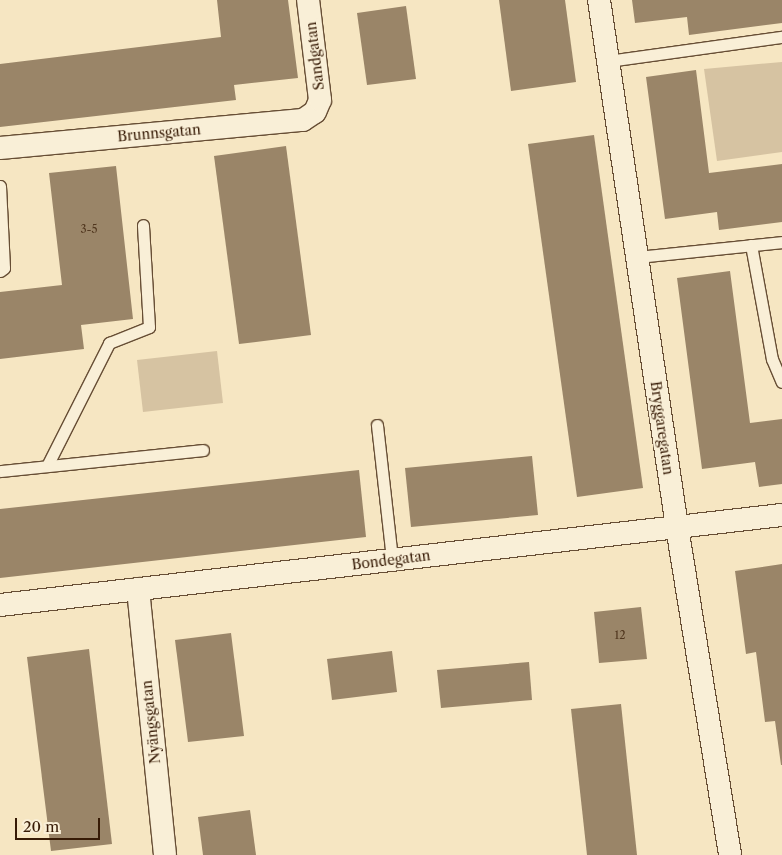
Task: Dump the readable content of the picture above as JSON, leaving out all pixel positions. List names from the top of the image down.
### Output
{
  "streets": {
    "street": [
      "Sandgatan",
      "Brunnsgatan",
      "Bryggaregatan",
      "Bondegatan",
      "Nyängsgatan"
    ]
  },
  "crossings": [
    ["Sandgatan", "Brunnsgatan"],
    ["Bryggaregatan", "Bondegatan"],
    ["Bondegatan", "Nyängsgatan"]
  ],
  "house_numbers": ["3-5", "12"],
  "scale_bar": "20 m"
}
